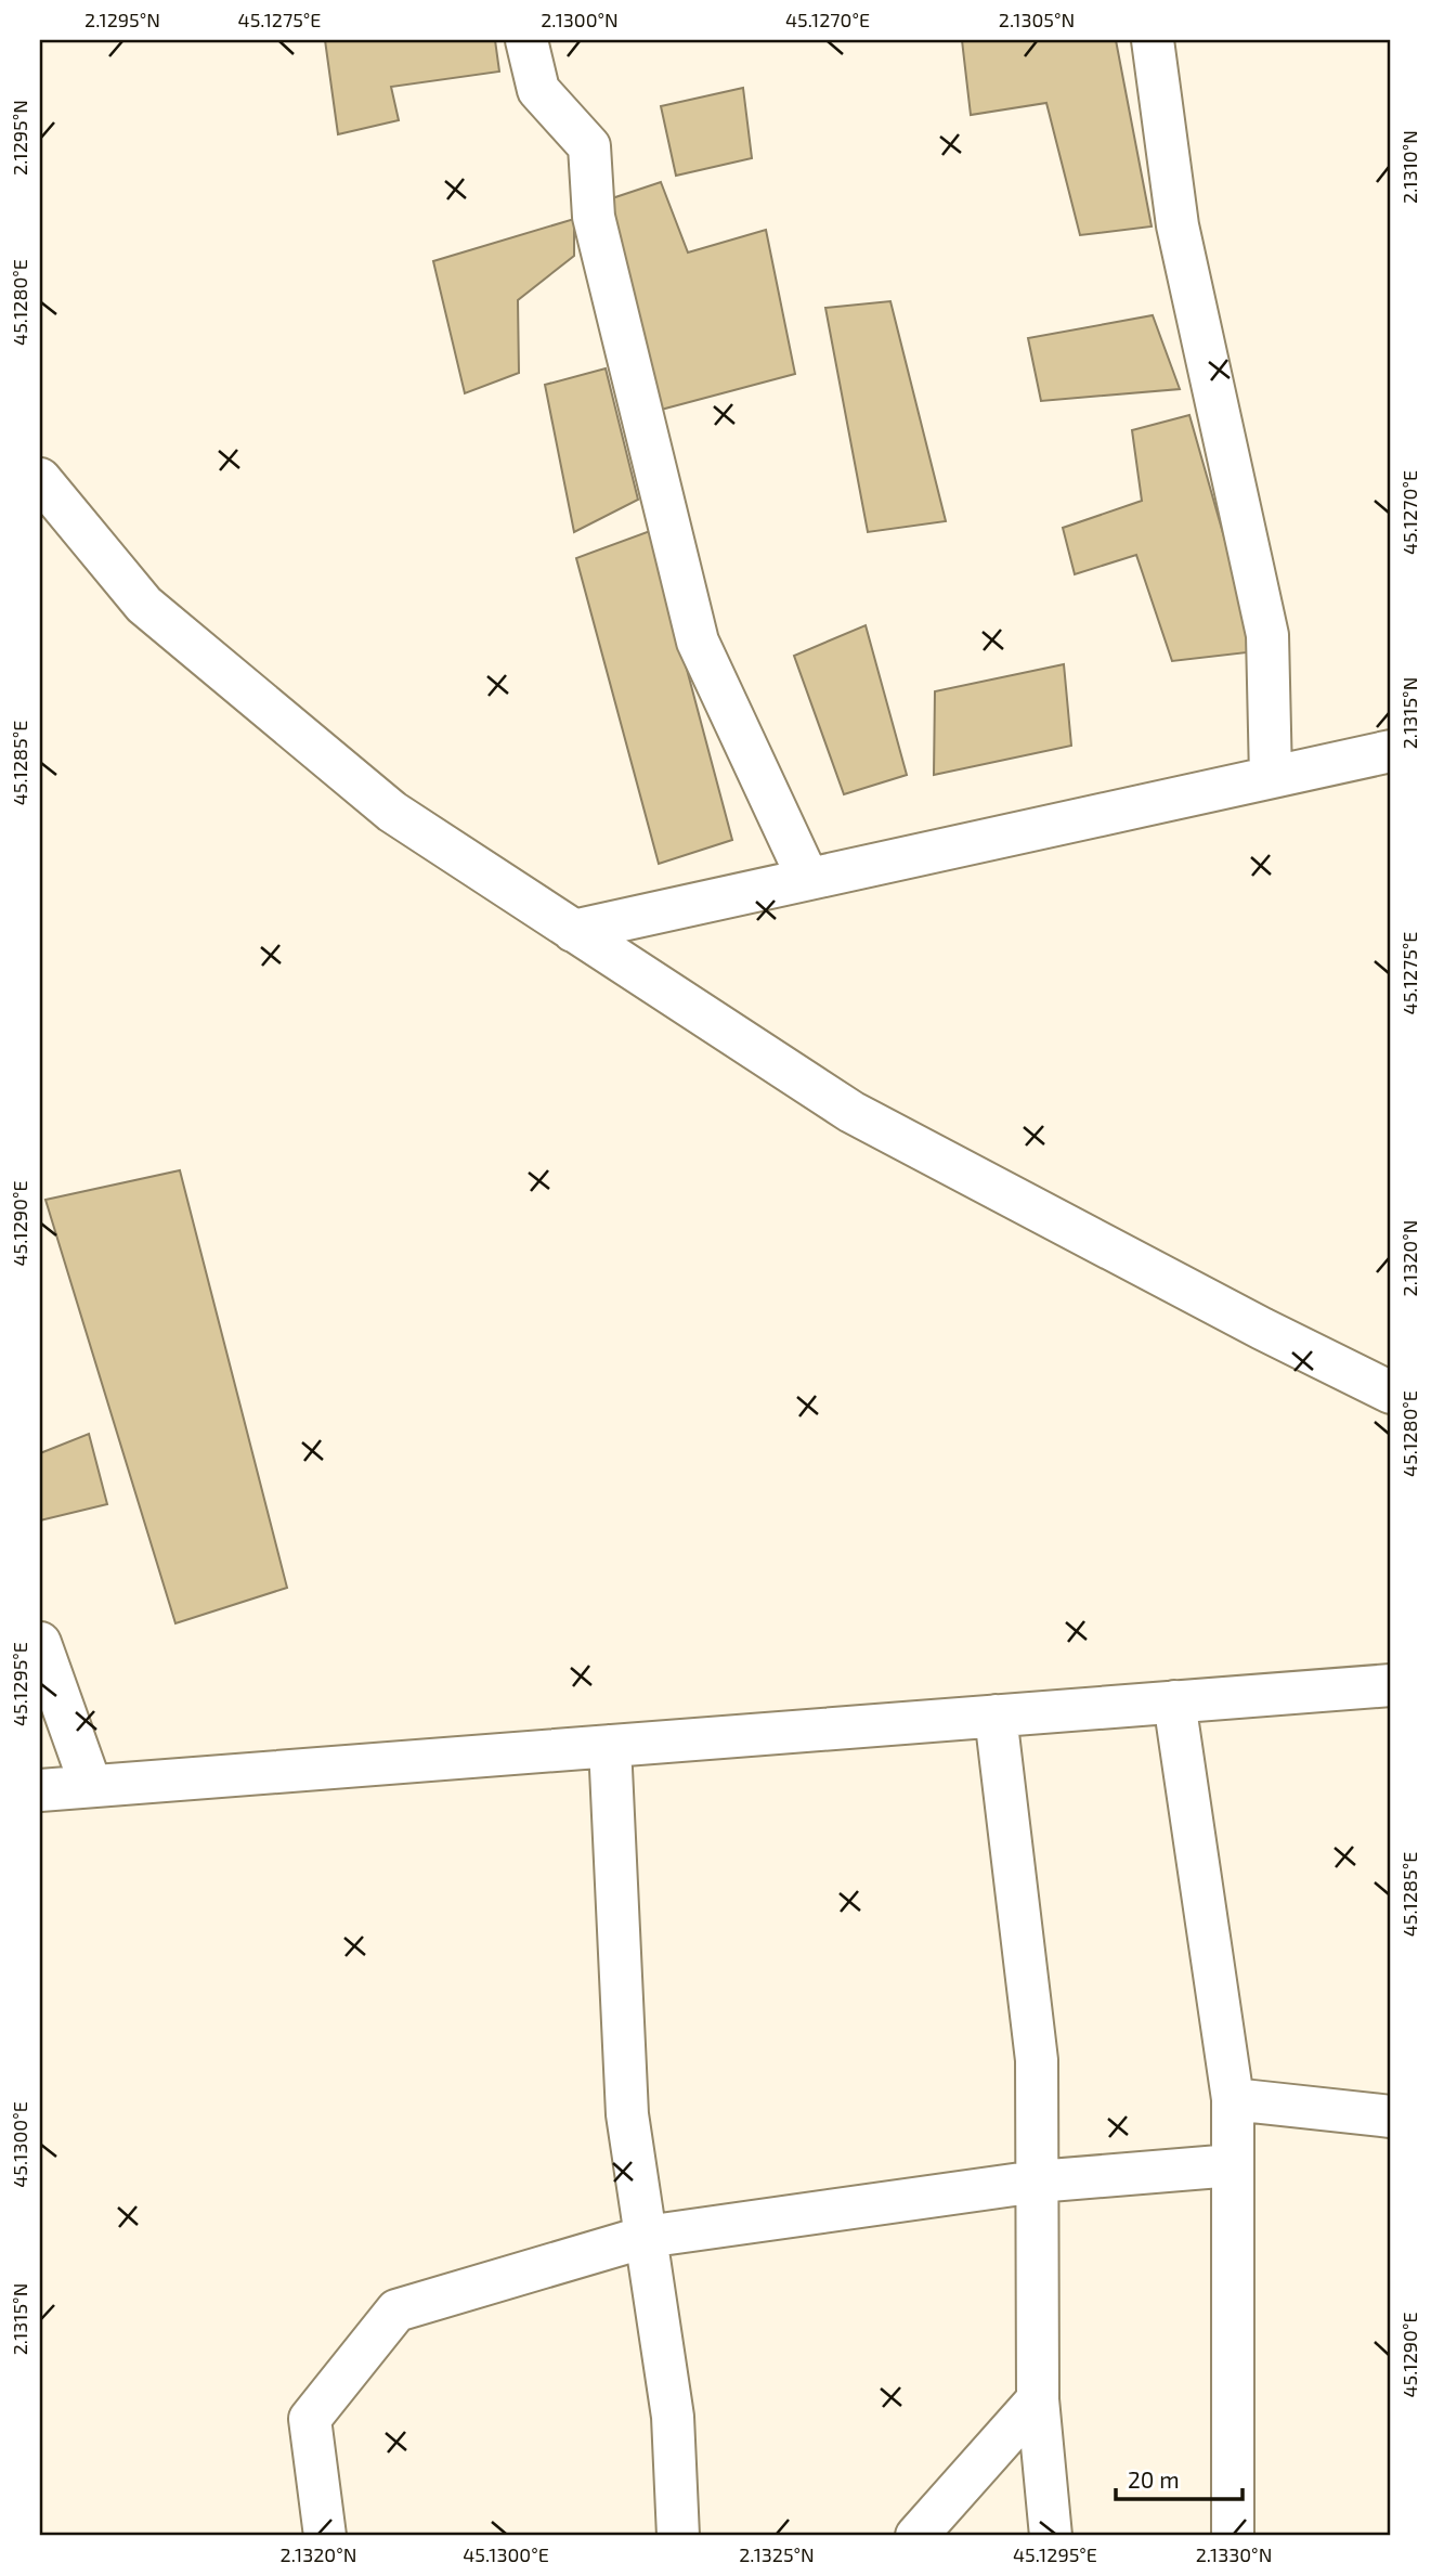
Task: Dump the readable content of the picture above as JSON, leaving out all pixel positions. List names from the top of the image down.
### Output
{
  "scale_bar": "20 m",
  "coordinates": [
    "2.1295°N",
    "45.1275°E",
    "2.1300°N",
    "45.1270°E",
    "2.1305°N",
    "2.1310°N",
    "45.1280°E",
    "2.1315°N",
    "45.1285°E",
    "45.1290°E",
    "2.1320°N",
    "45.1295°E",
    "45.1300°E",
    "2.1325°N",
    "2.1330°N"
  ]
}
